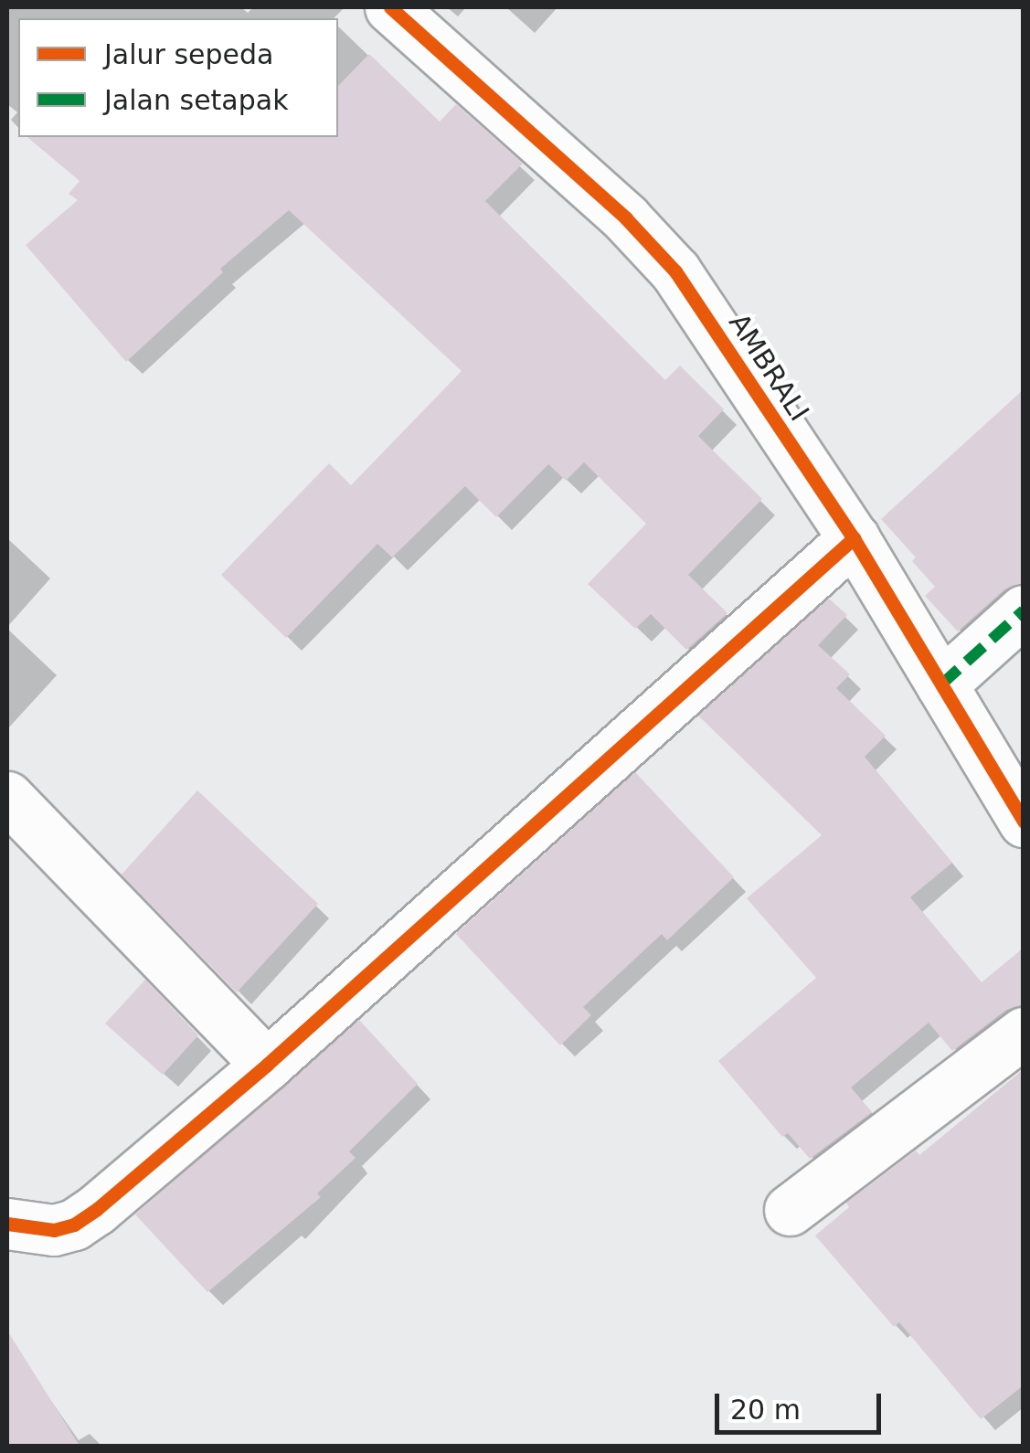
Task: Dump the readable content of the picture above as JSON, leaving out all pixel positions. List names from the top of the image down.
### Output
{
  "streets": {
    "street": ["AMBRALI"]
  },
  "legend": ["Jalur sepeda", "Jalan setapak"],
  "scale_bar": "20 m"
}
